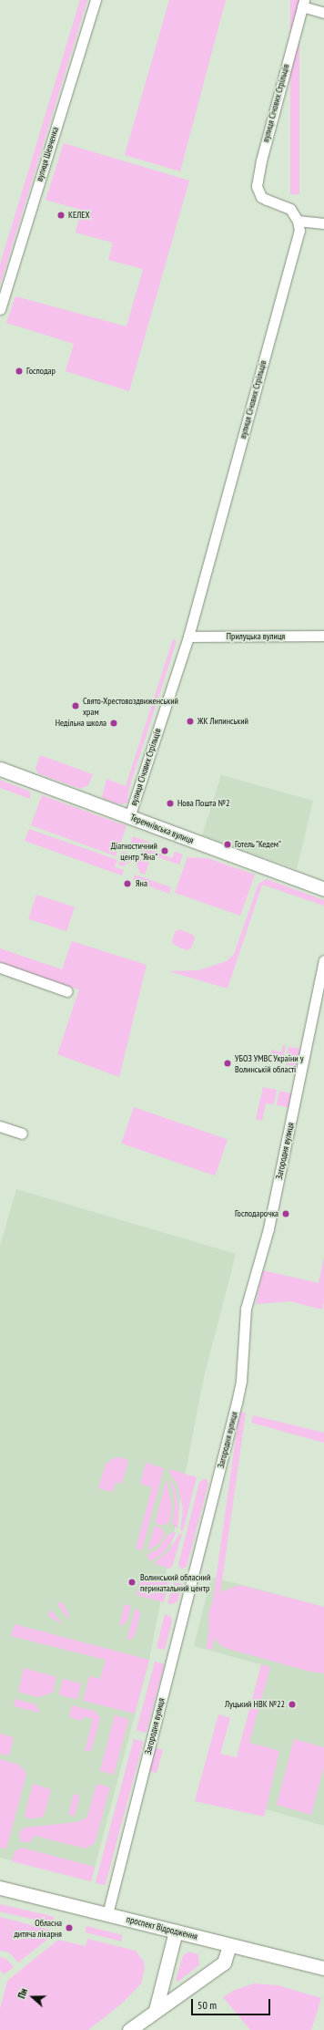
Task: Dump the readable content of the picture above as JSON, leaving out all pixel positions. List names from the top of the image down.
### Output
{
  "streets": {
    "street": [
      "вулиця Січових Стрільців",
      "вулиця Шевченка",
      "Прилуцька вулиця",
      "Теремнівська вулиця",
      "Загородня вулиця",
      "проспект Відродження"
    ]
  },
  "crossings": [
    ["вулиця Січових Стрільців", "Прилуцька вулиця"],
    ["вулиця Січових Стрільців", "Теремнівська вулиця"],
    ["Загородня вулиця", "проспект Відродження"]
  ],
  "places": [
    "КЕЛЕХ",
    "Господар",
    "Свято-Хрестовоздвиженський храм",
    "ЖК Липинський",
    "Недільна школа",
    "Нова Пошта №2",
    "Готель \"Кедем\"",
    "Діагностичний центр \"Яна\"",
    "Яна",
    "УБОЗ УМВС України у Волинськiй області",
    "Господарочка",
    "Волинський обласний перинатальний центр",
    "Луцький НВК №22",
    "Обласна дитяча лікарня"
  ],
  "scale_bar": "50 m",
  "north": "left"
}
